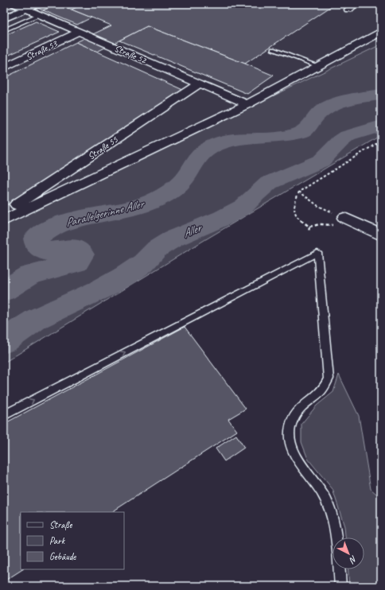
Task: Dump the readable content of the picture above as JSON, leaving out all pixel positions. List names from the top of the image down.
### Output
{
  "streets": {
    "street": ["Straße 53", "Straße 52", "Straße 55"]
  },
  "crossings": [
    ["Straße 53", "Straße 52"],
    ["Straße 52", "Straße 55"]
  ],
  "water": ["Parallelgerinne Aller", "Aller"],
  "legend": ["Straße", "Park", "Gebäude"],
  "north": "bottom right"
}
